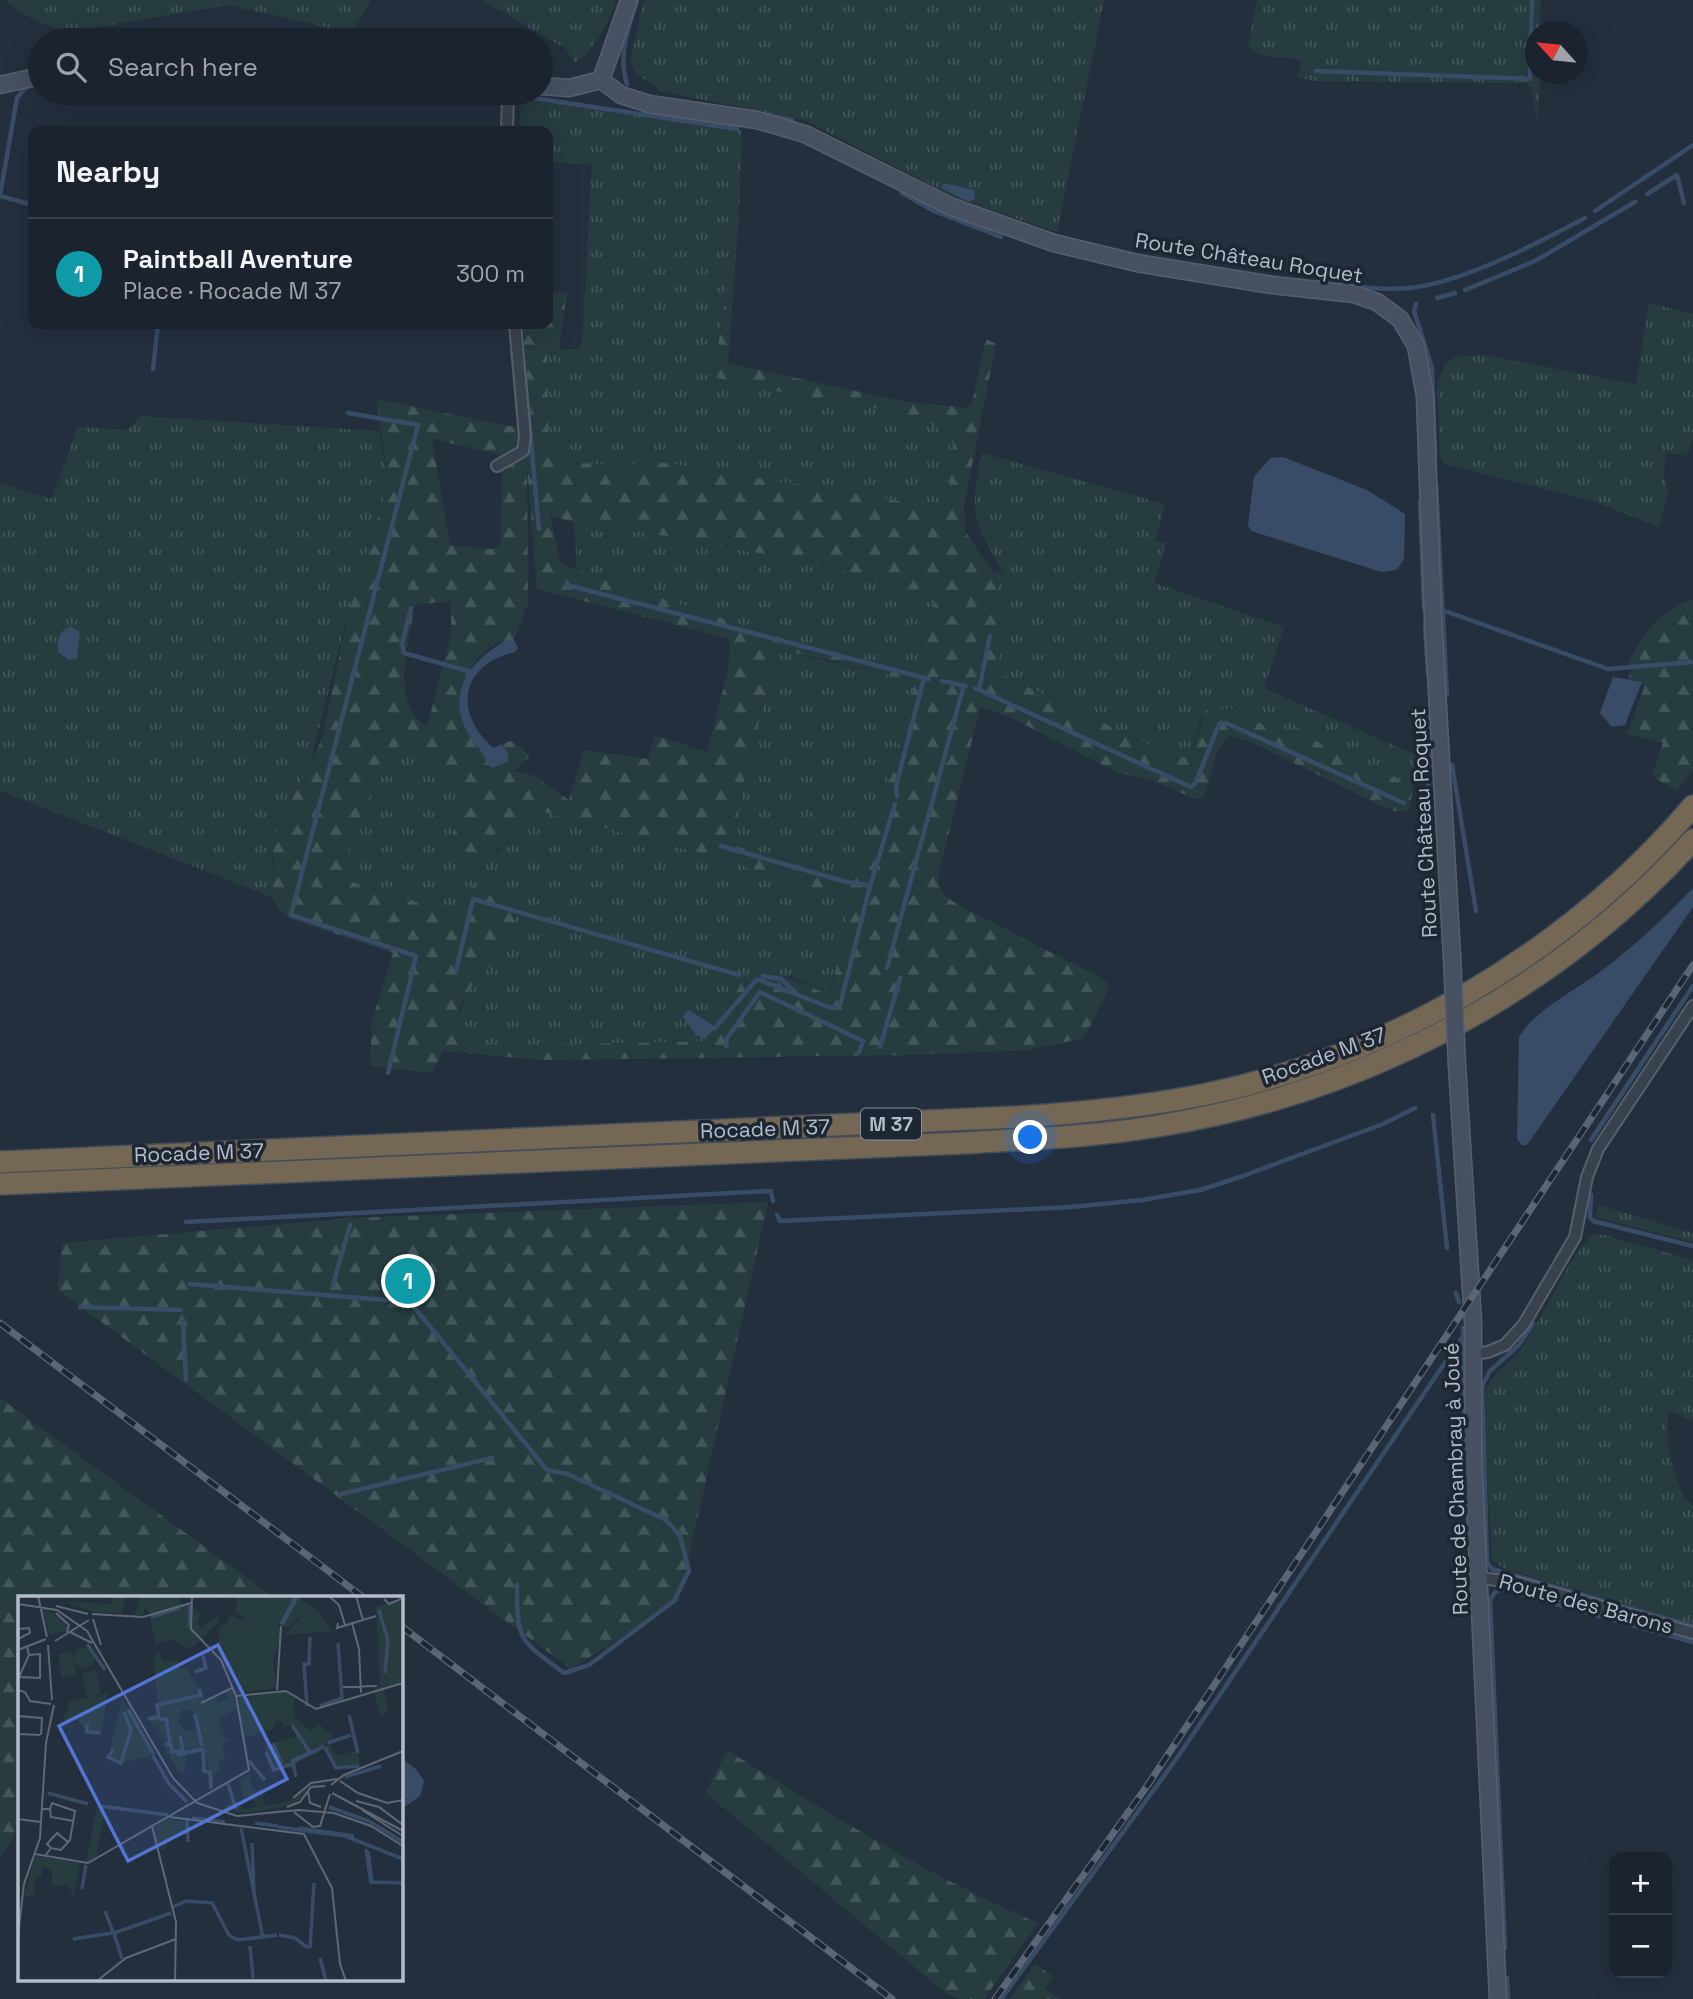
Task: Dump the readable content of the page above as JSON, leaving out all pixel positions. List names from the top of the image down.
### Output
{
  "streets": {
    "highway": ["Rocade M 37", "M 37"],
    "street": ["Route Château Roquet", "Route de Chambray à Joué", "Route des Barons"]
  },
  "crossings": [
    ["Route Château Roquet", "Route de Chambray à Joué"],
    ["Route de Chambray à Joué", "Route des Barons"]
  ],
  "north": "top left",
  "page": {
    "search": "Search here",
    "heading": "Nearby",
    "list": [
      {
        "mark": "1",
        "name": "Paintball Aventure",
        "note": "Place · Rocade M 37",
        "value": "300 m"
      }
    ],
    "pins": "1",
    "map_buttons": ["+", "−"]
  }
}
